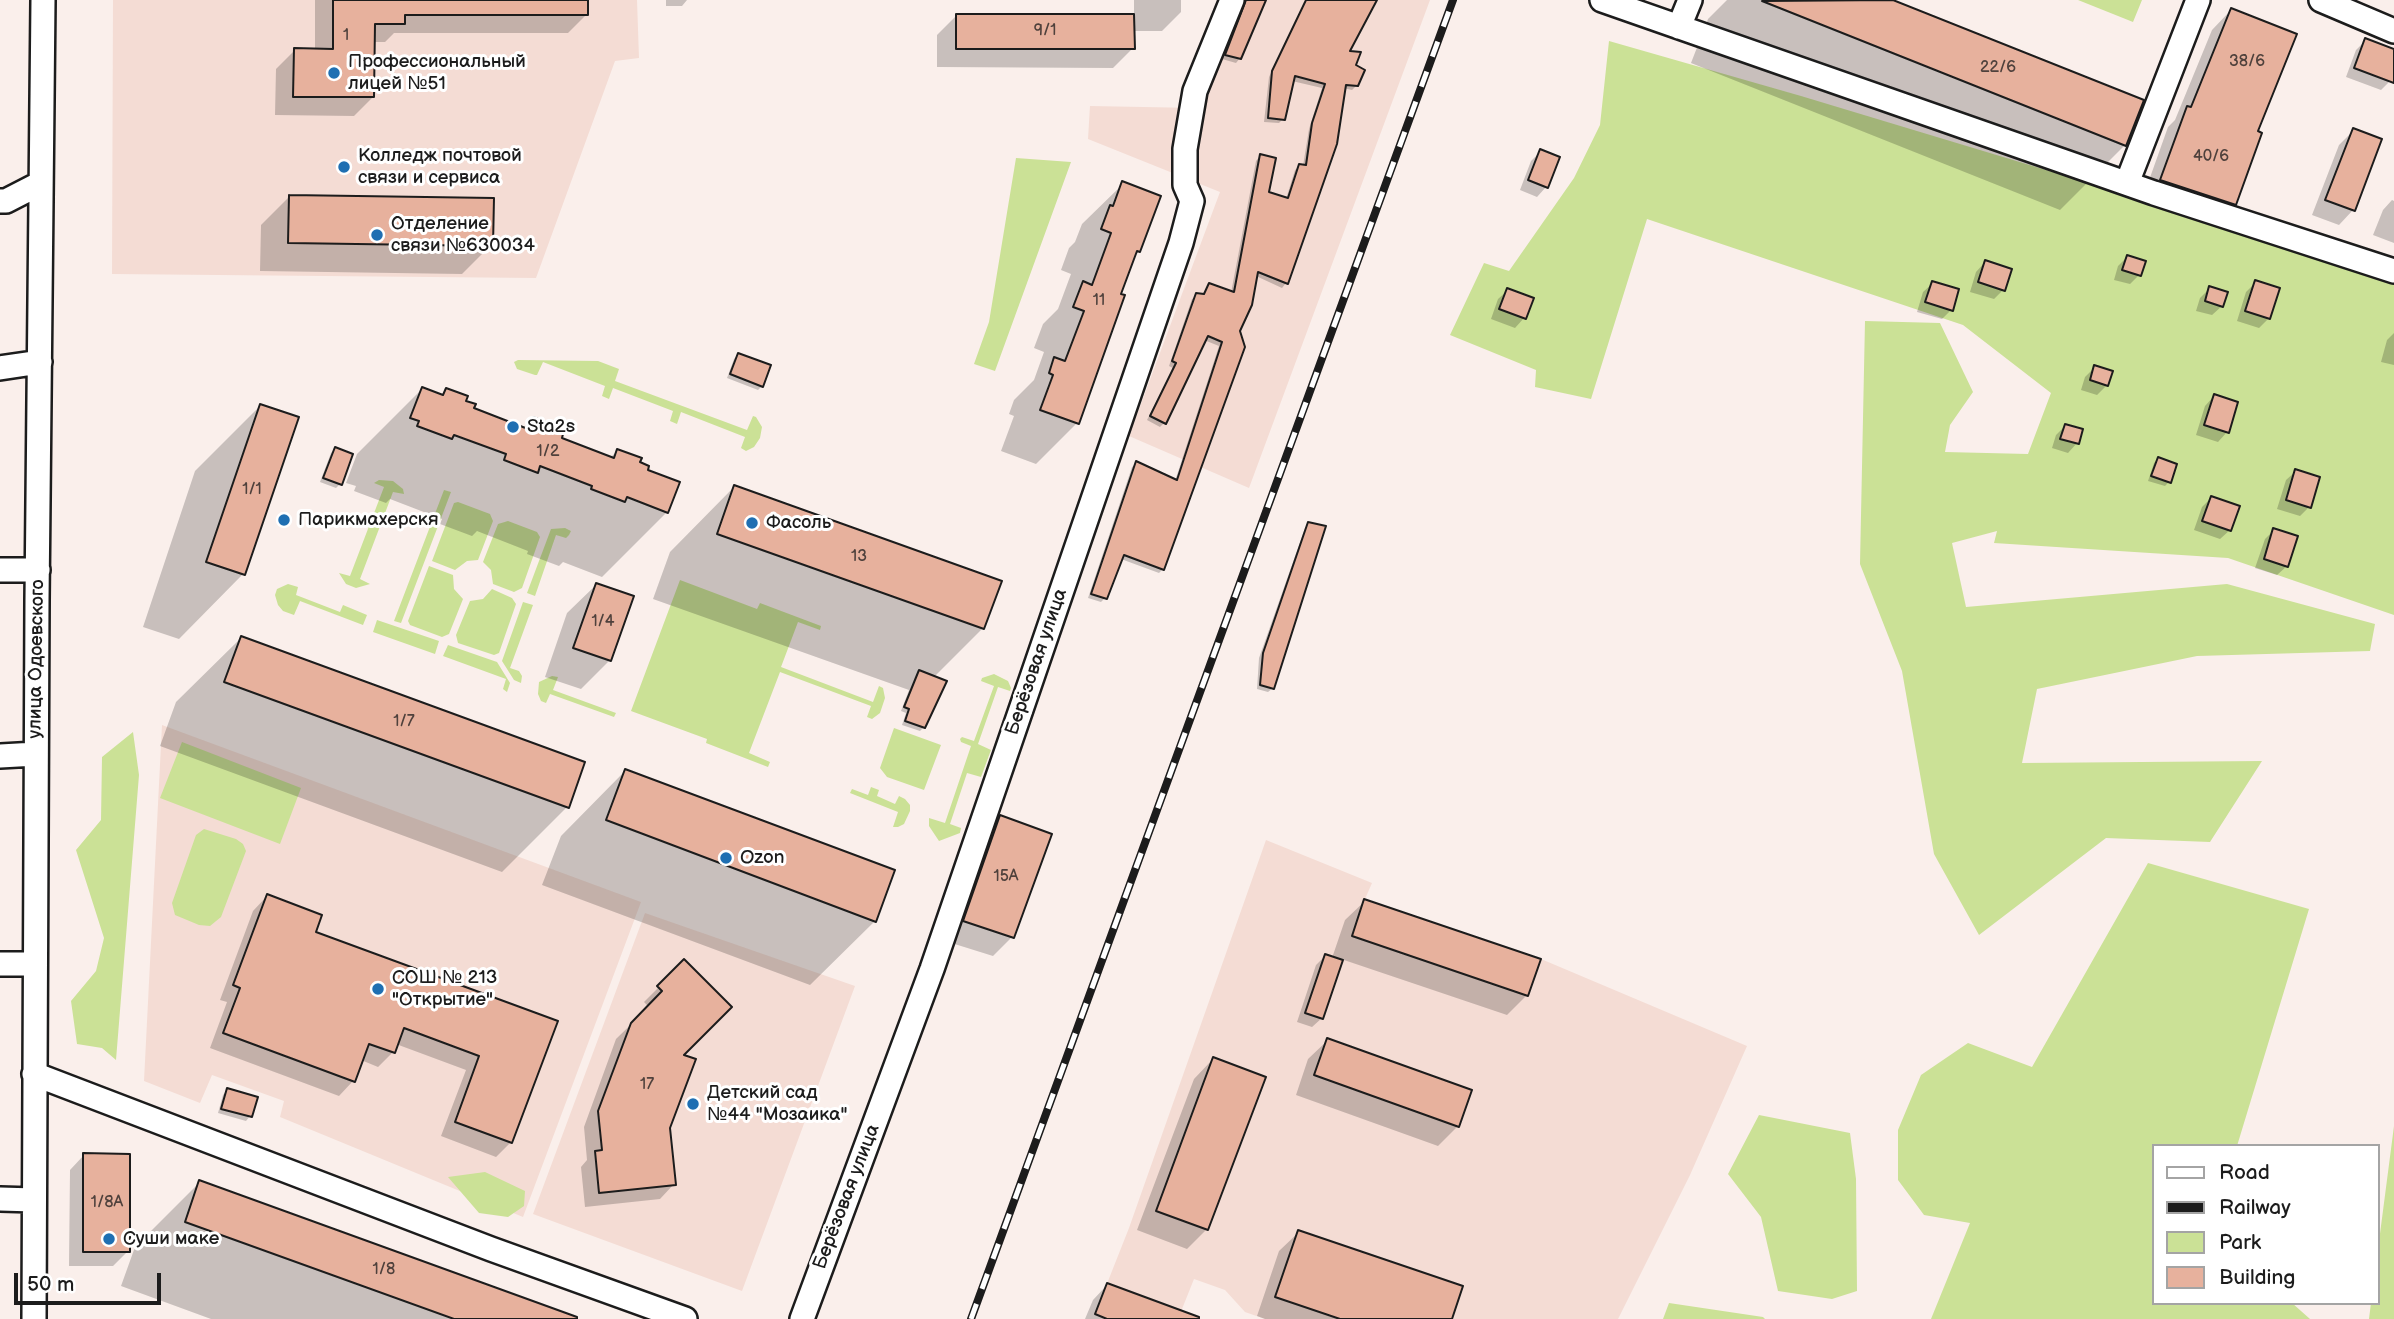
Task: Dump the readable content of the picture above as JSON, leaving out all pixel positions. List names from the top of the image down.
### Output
{
  "streets": {
    "street": ["улица Одоевского", "Берёзовая улица"]
  },
  "places": [
    "Профессиональный лицей №51",
    "Колледж почтовой связи и сервиса",
    "Отделение связи №630034",
    "Sta2s",
    "Парикмахерскя",
    "Фасоль",
    "Ozon",
    "СОШ № 213 \"Открытие\"",
    "Детский сад №44 \"Мозаика\"",
    "Суши маке"
  ],
  "house_numbers": [
    "9/1",
    "1",
    "38/6",
    "22/6",
    "40/6",
    "11",
    "1/2",
    "1/1",
    "13",
    "1/4",
    "1/7",
    "15А",
    "17",
    "1/8А",
    "1/8"
  ],
  "legend": [
    "Road",
    "Railway",
    "Park",
    "Building"
  ],
  "scale_bar": "50 m"
}
